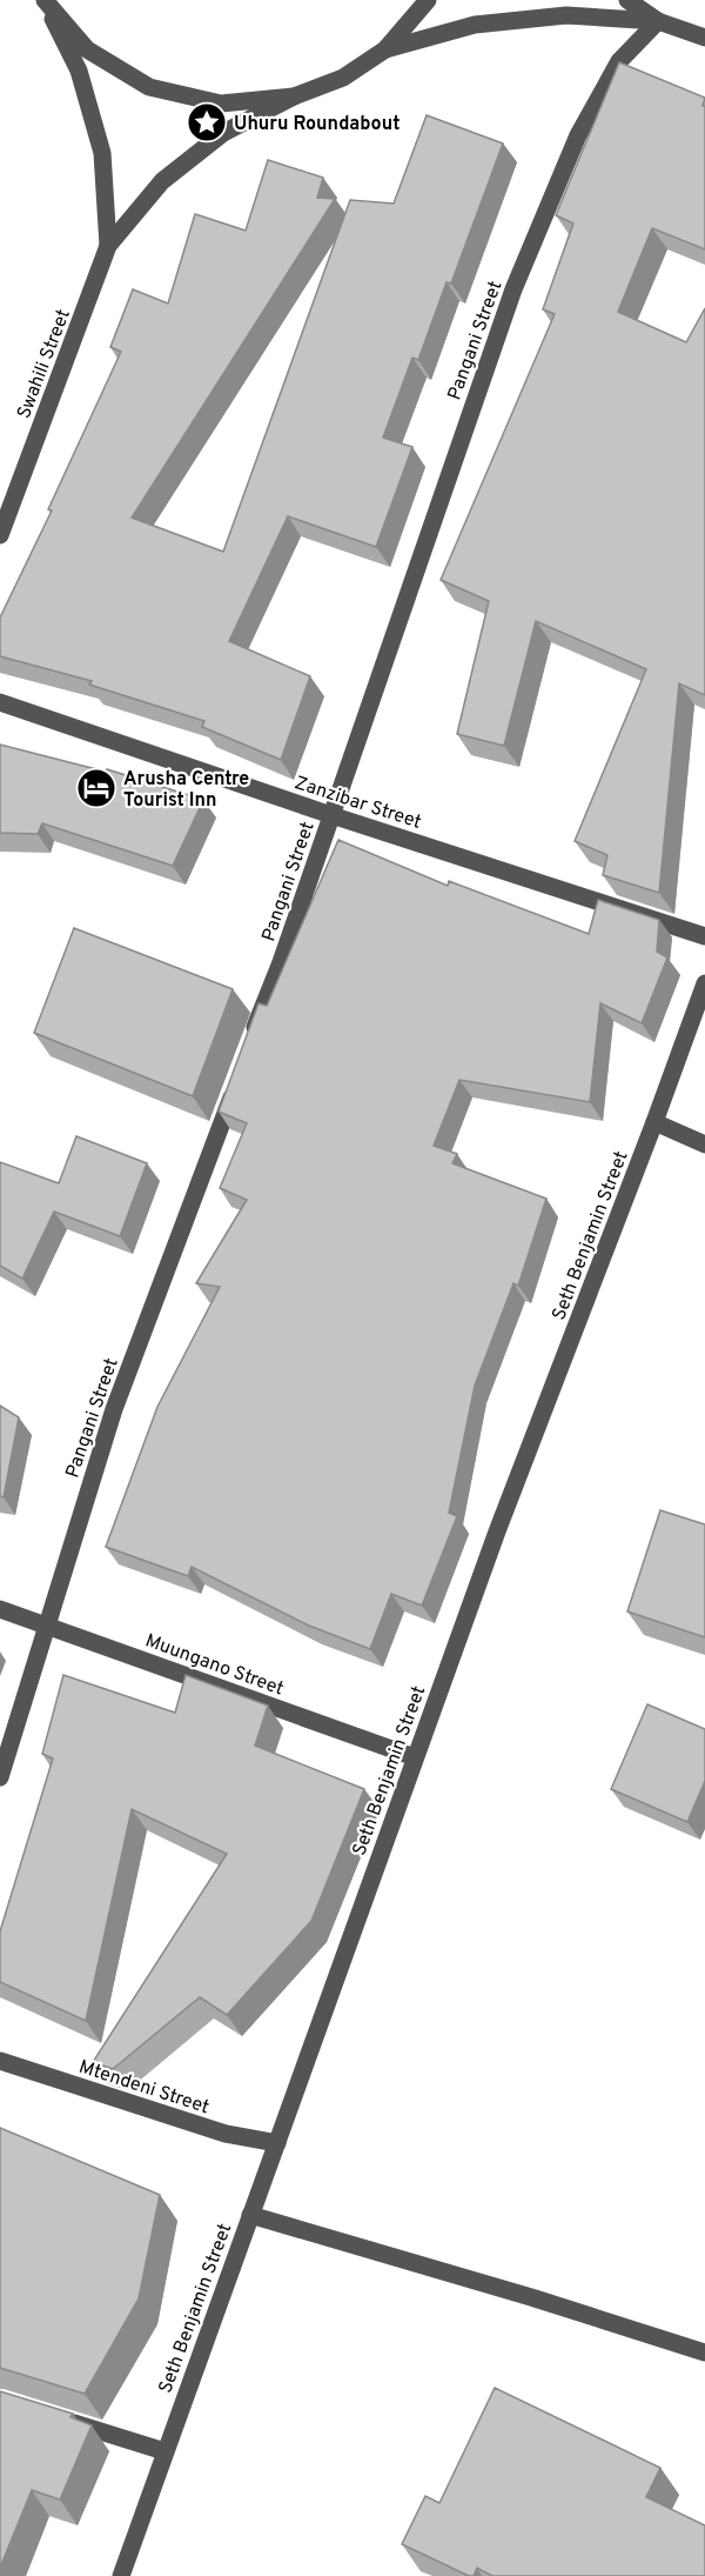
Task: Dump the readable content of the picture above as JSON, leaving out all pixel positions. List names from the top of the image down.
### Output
{
  "streets": {
    "street": [
      "Pangani Street",
      "Swahili Street",
      "Zanzibar Street",
      "Seth Benjamin Street",
      "Muungano Street",
      "Mtendeni Street"
    ]
  },
  "crossings": [
    ["Pangani Street", "Zanzibar Street"],
    ["Pangani Street", "Muungano Street"],
    ["Seth Benjamin Street", "Muungano Street"],
    ["Seth Benjamin Street", "Mtendeni Street"]
  ],
  "places": {
    "place": ["Uhuru Roundabout"],
    "hotel": ["Arusha Centre Tourist Inn"]
  }
}
